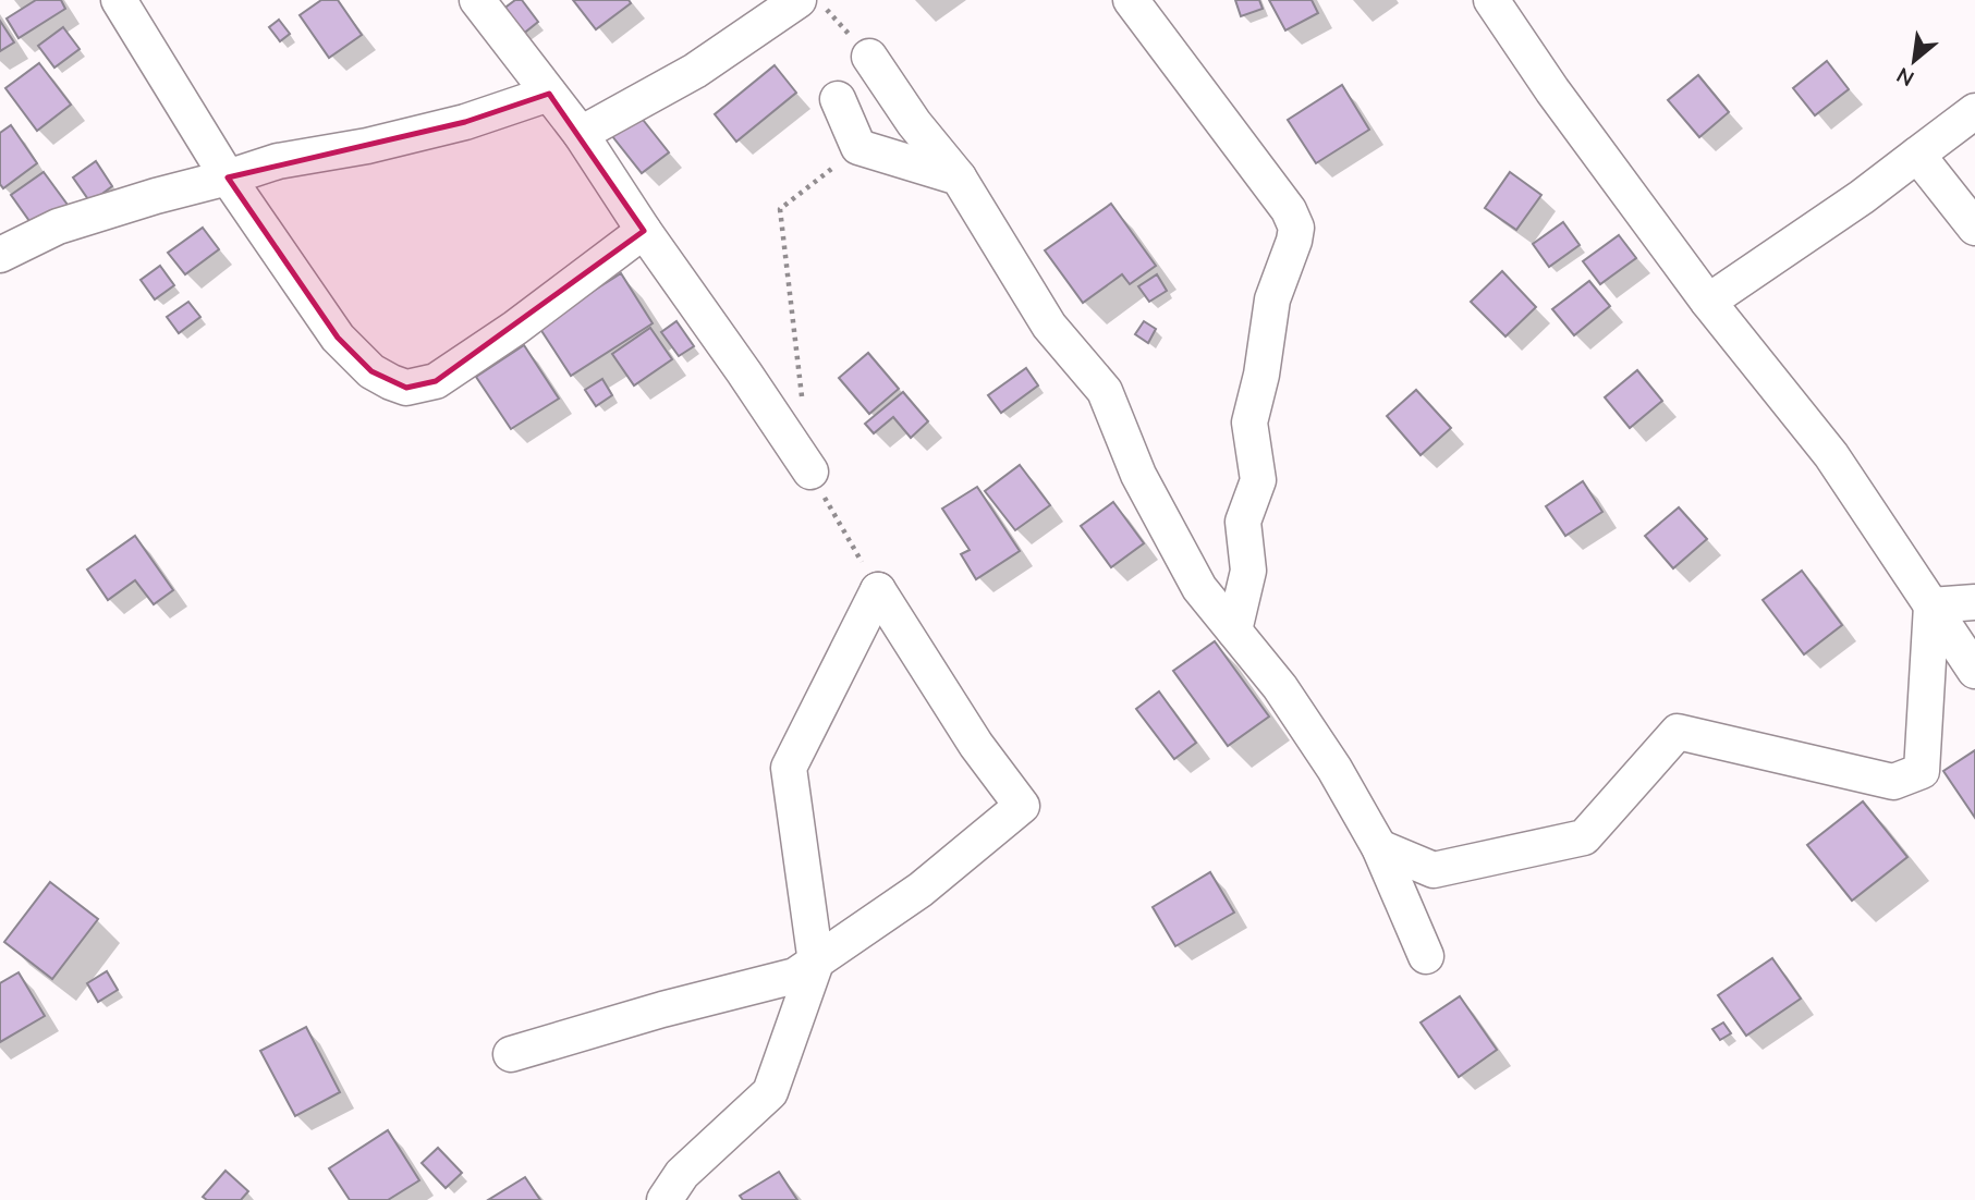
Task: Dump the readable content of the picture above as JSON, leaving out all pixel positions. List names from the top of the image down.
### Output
{
  "north": "bottom left"
}
